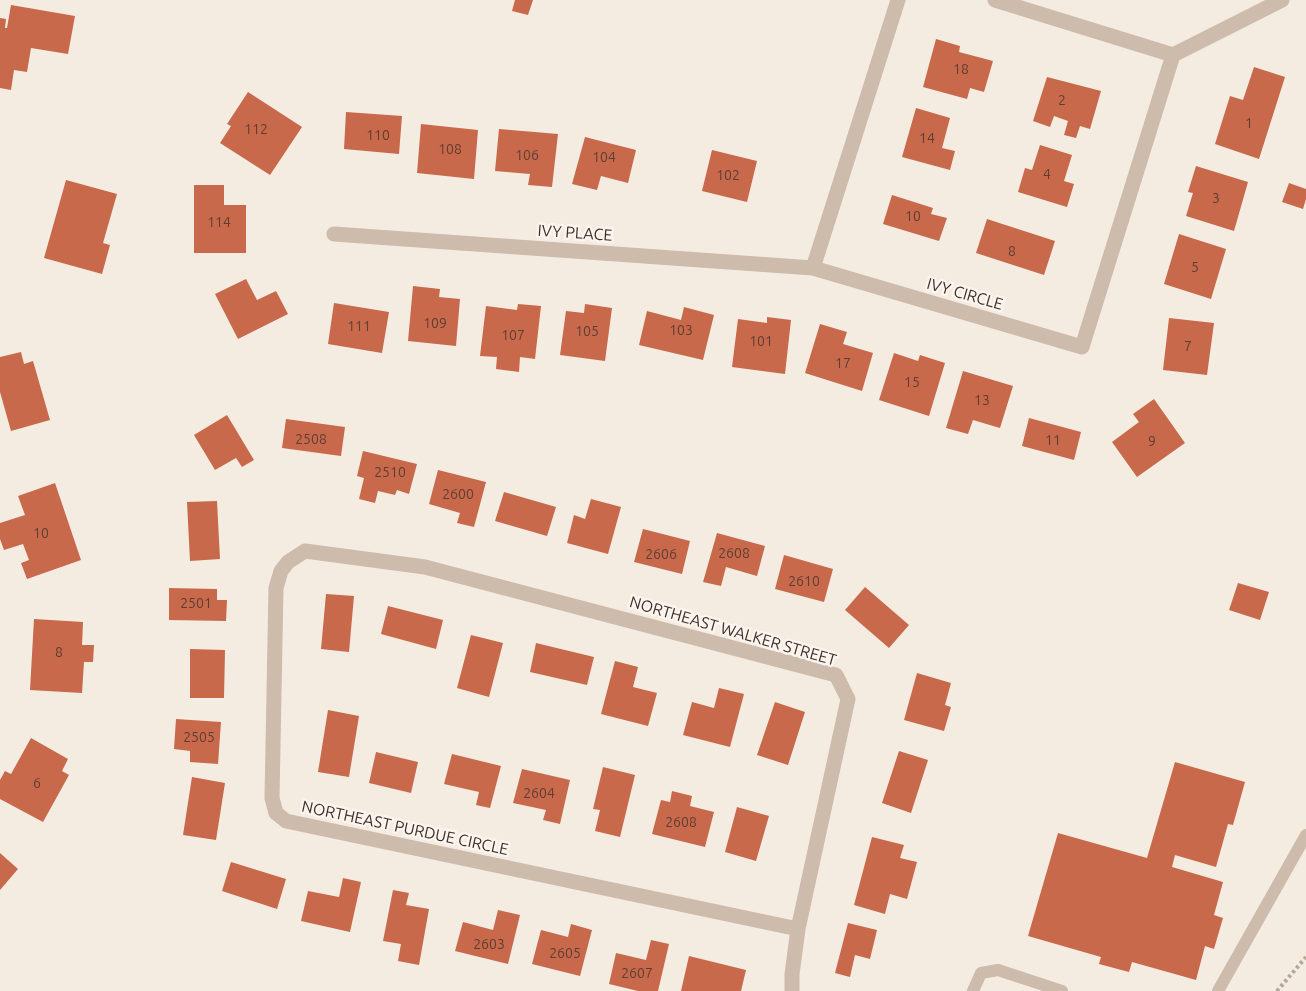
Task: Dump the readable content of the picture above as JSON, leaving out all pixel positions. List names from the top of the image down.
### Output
{
  "streets": {
    "street": [
      "IVY PLACE",
      "IVY CIRCLE",
      "NORTHEAST WALKER STREET",
      "NORTHEAST PURDUE CIRCLE"
    ]
  },
  "crossings": [
    ["IVY PLACE", "IVY CIRCLE"],
    ["NORTHEAST WALKER STREET", "NORTHEAST PURDUE CIRCLE"]
  ],
  "house_numbers": [
    "18",
    "2",
    "1",
    "112",
    "110",
    "14",
    "108",
    "106",
    "104",
    "4",
    "102",
    "3",
    "10",
    "114",
    "8",
    "5",
    "109",
    "111",
    "103",
    "105",
    "107",
    "101",
    "7",
    "17",
    "15",
    "13",
    "2508",
    "11",
    "9",
    "2510",
    "2600",
    "10",
    "2608",
    "2606",
    "2610",
    "2501",
    "8",
    "2505",
    "6",
    "2604",
    "2608",
    "2603",
    "2605",
    "2607"
  ]
}
